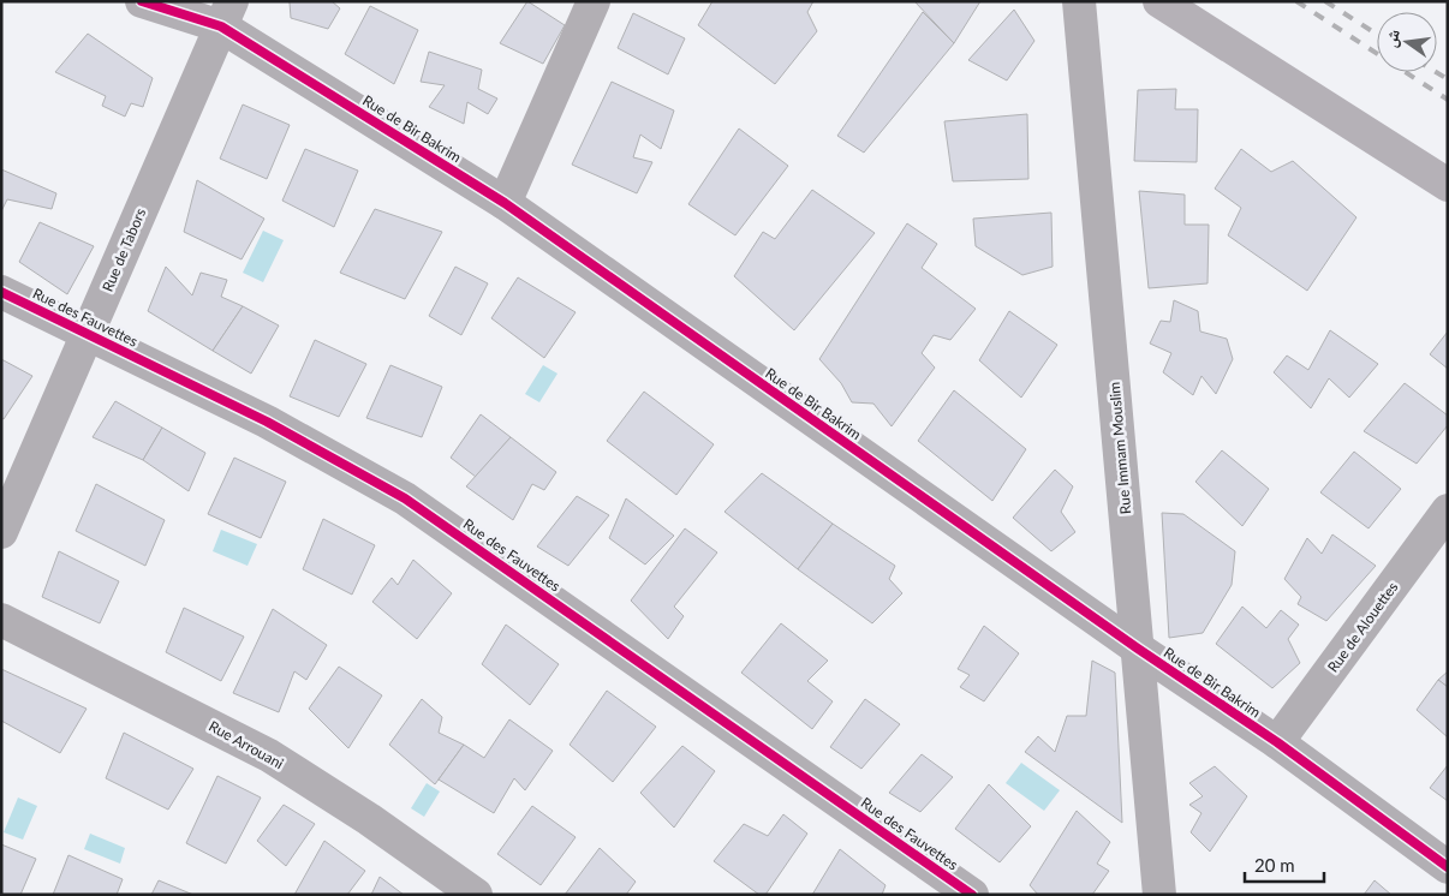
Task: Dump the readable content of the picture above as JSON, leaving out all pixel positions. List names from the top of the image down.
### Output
{
  "streets": {
    "street": [
      "Rue de Bir Bakrim",
      "Rue de Tabors",
      "Rue des Fauvettes",
      "Rue Immam Mouslim",
      "Rue de Alouettes",
      "Rue Arrouani"
    ]
  },
  "crossings": [
    ["Rue de Bir Bakrim", "Rue de Tabors"],
    ["Rue de Bir Bakrim", "Rue Immam Mouslim"],
    ["Rue de Bir Bakrim", "Rue de Alouettes"],
    ["Rue de Tabors", "Rue des Fauvettes"]
  ],
  "scale_bar": "20 m",
  "north": "left"
}
